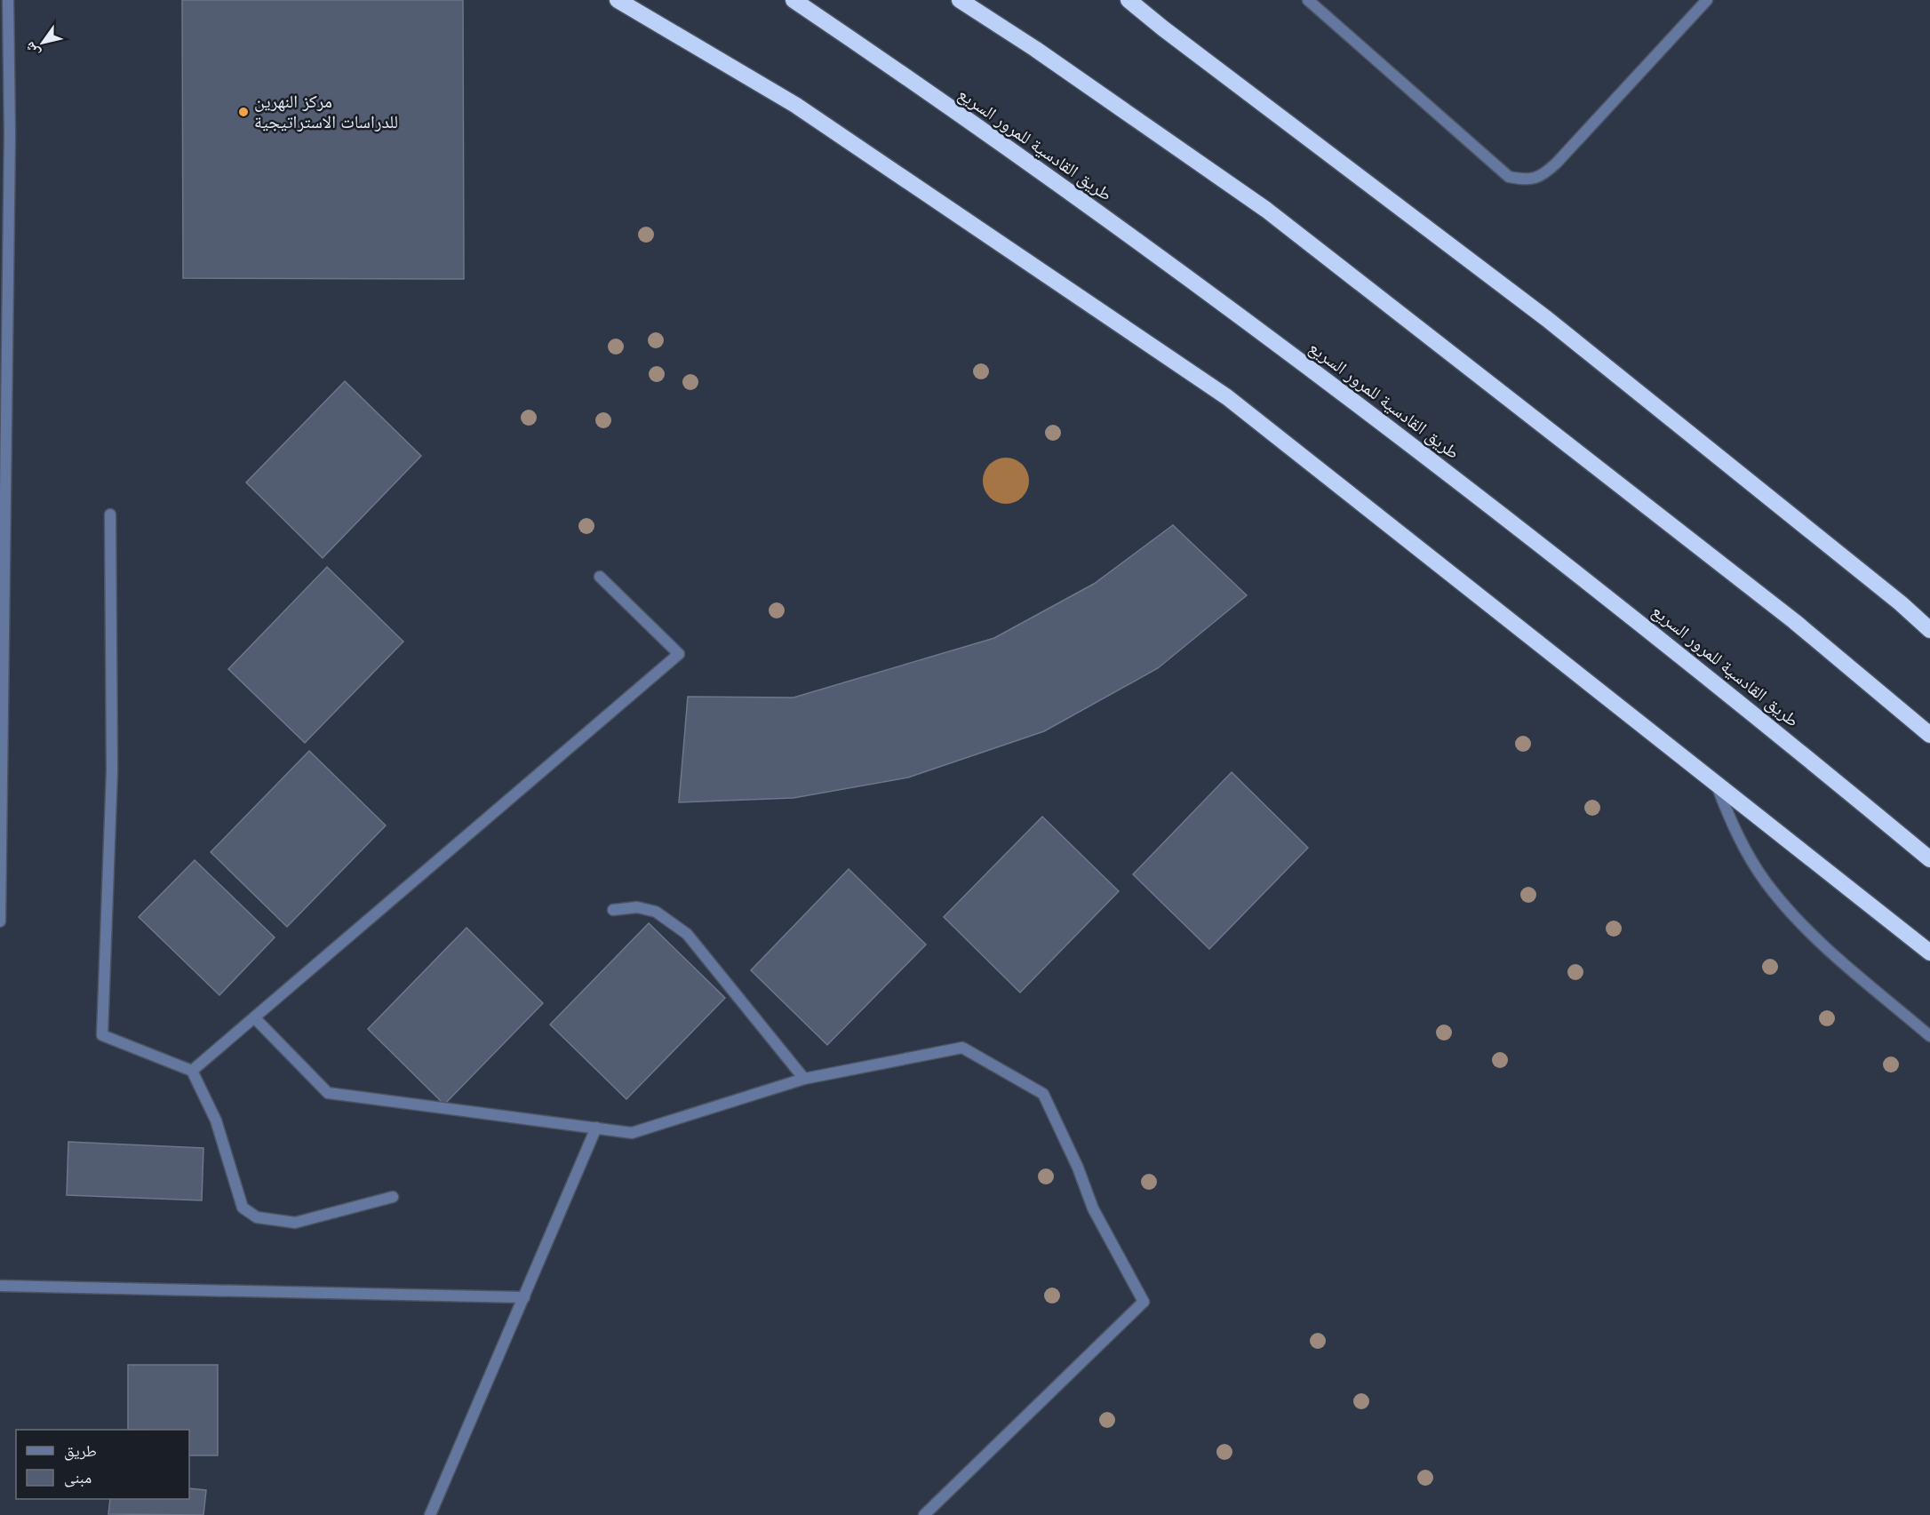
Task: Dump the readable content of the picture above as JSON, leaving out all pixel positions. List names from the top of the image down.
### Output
{
  "streets": {
    "highway": ["طريق القادسية للمرور السريع"]
  },
  "places": ["مركز النهرين للدراسات الاستراتيجية"],
  "legend": ["طريق", "مبنى"],
  "north": "bottom left"
}
